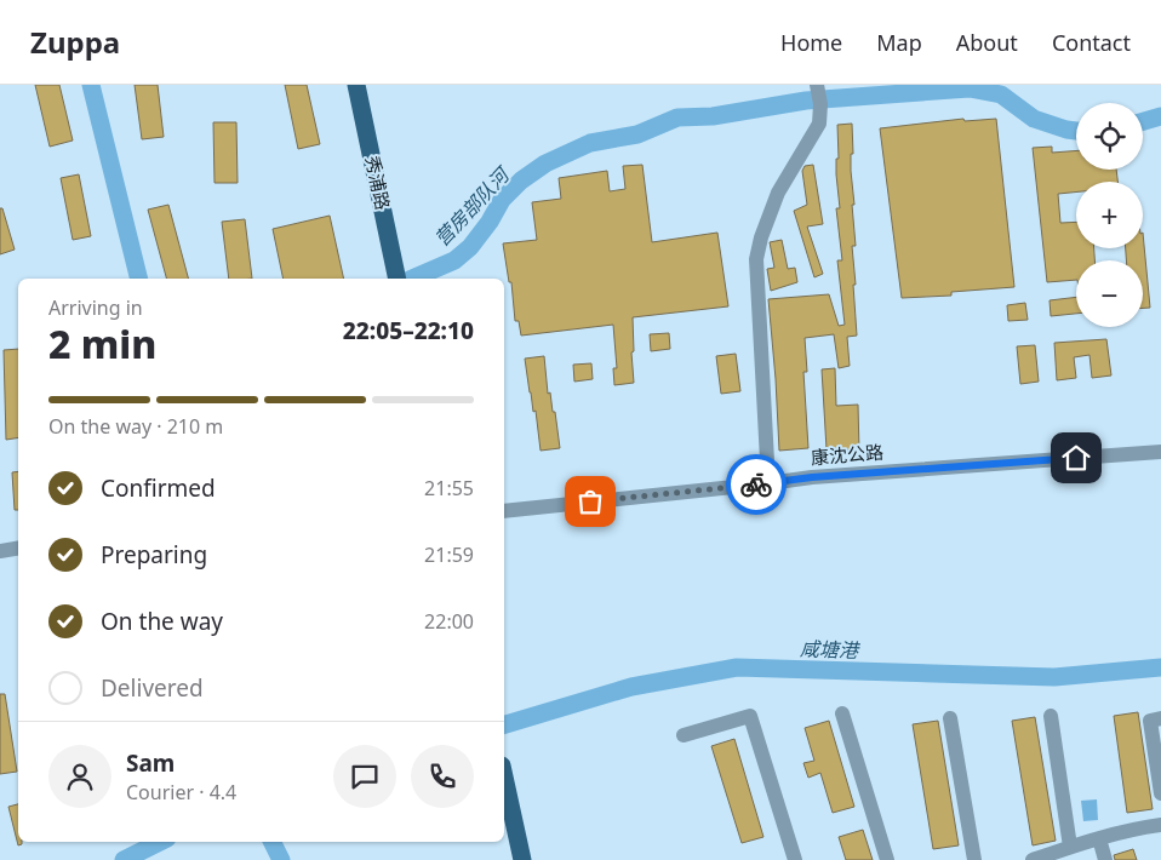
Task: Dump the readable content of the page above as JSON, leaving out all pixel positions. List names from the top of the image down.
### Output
{
  "streets": {
    "main road": ["秀浦路"],
    "street": ["康沈公路"]
  },
  "water": ["营房部队河", "咸塘港"],
  "page": {
    "header": "Zuppa",
    "nav": [
      "Home",
      "Map",
      "About",
      "Contact"
    ],
    "map_buttons": ["+", "−"],
    "heading": ["2 min", "Arriving in", "22:05–22:10"],
    "panel": ["Sam", "Courier · 4.4"],
    "bar": "On the way · 210 m",
    "list": [
      ["Confirmed", "21:55"],
      ["Preparing", "21:59"],
      ["On the way", "22:00"],
      "Delivered"
    ]
  }
}
